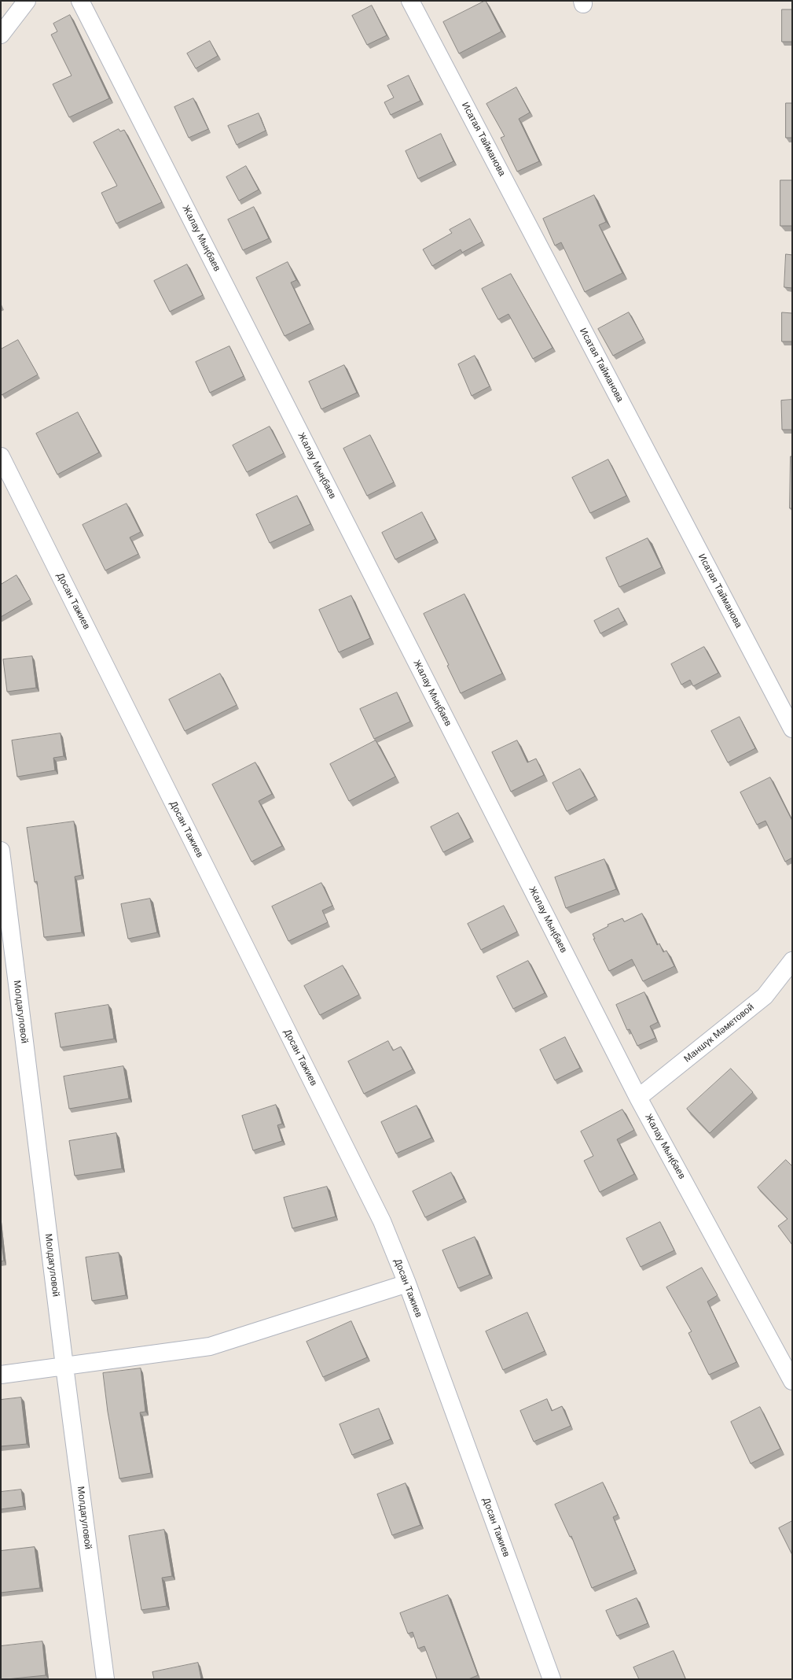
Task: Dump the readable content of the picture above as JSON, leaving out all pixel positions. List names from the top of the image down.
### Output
{
  "streets": {
    "street": [
      "Исатая Тайманова",
      "Жалау Мыңбаев",
      "Досан Тажиев",
      "Молдагуловой",
      "Маншүк Мәметовой"
    ]
  },
  "crossings": [
    ["Жалау Мыңбаев", "Маншүк Мәметовой"]
  ]
}
